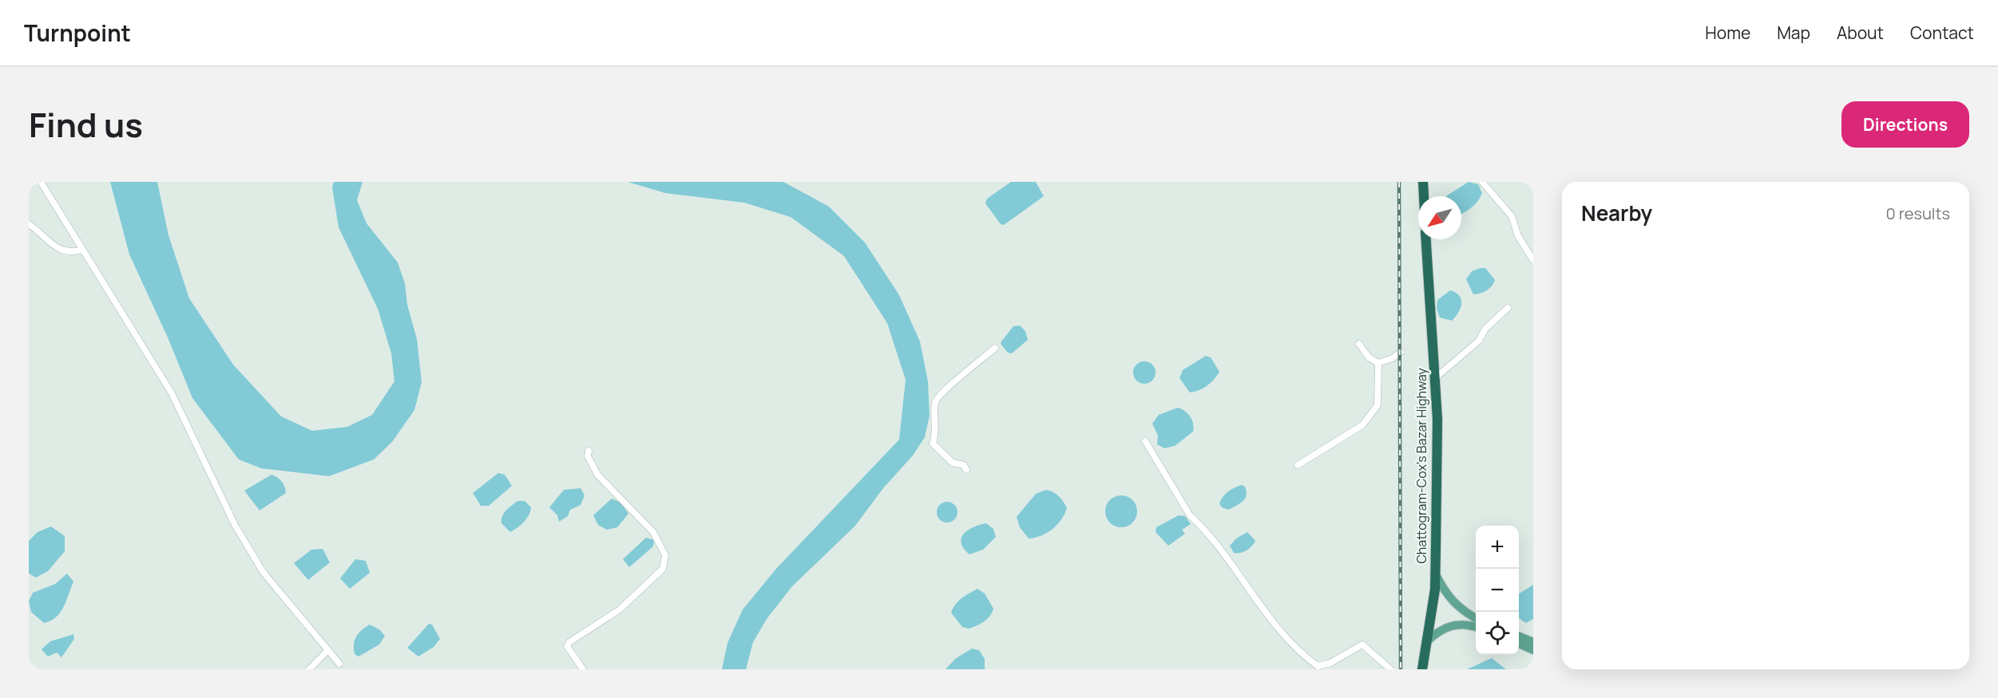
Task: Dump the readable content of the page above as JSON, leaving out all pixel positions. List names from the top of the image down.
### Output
{
  "streets": {
    "highway": ["Chattogram-Cox's Bazar Highway"]
  },
  "north": "bottom left",
  "page": {
    "header": "Turnpoint",
    "nav": [
      "Home",
      "Map",
      "About",
      "Contact"
    ],
    "title": "Find us",
    "buttons": "Directions",
    "heading": ["Nearby", "0 results"],
    "map_buttons": ["+", "−"]
  }
}
